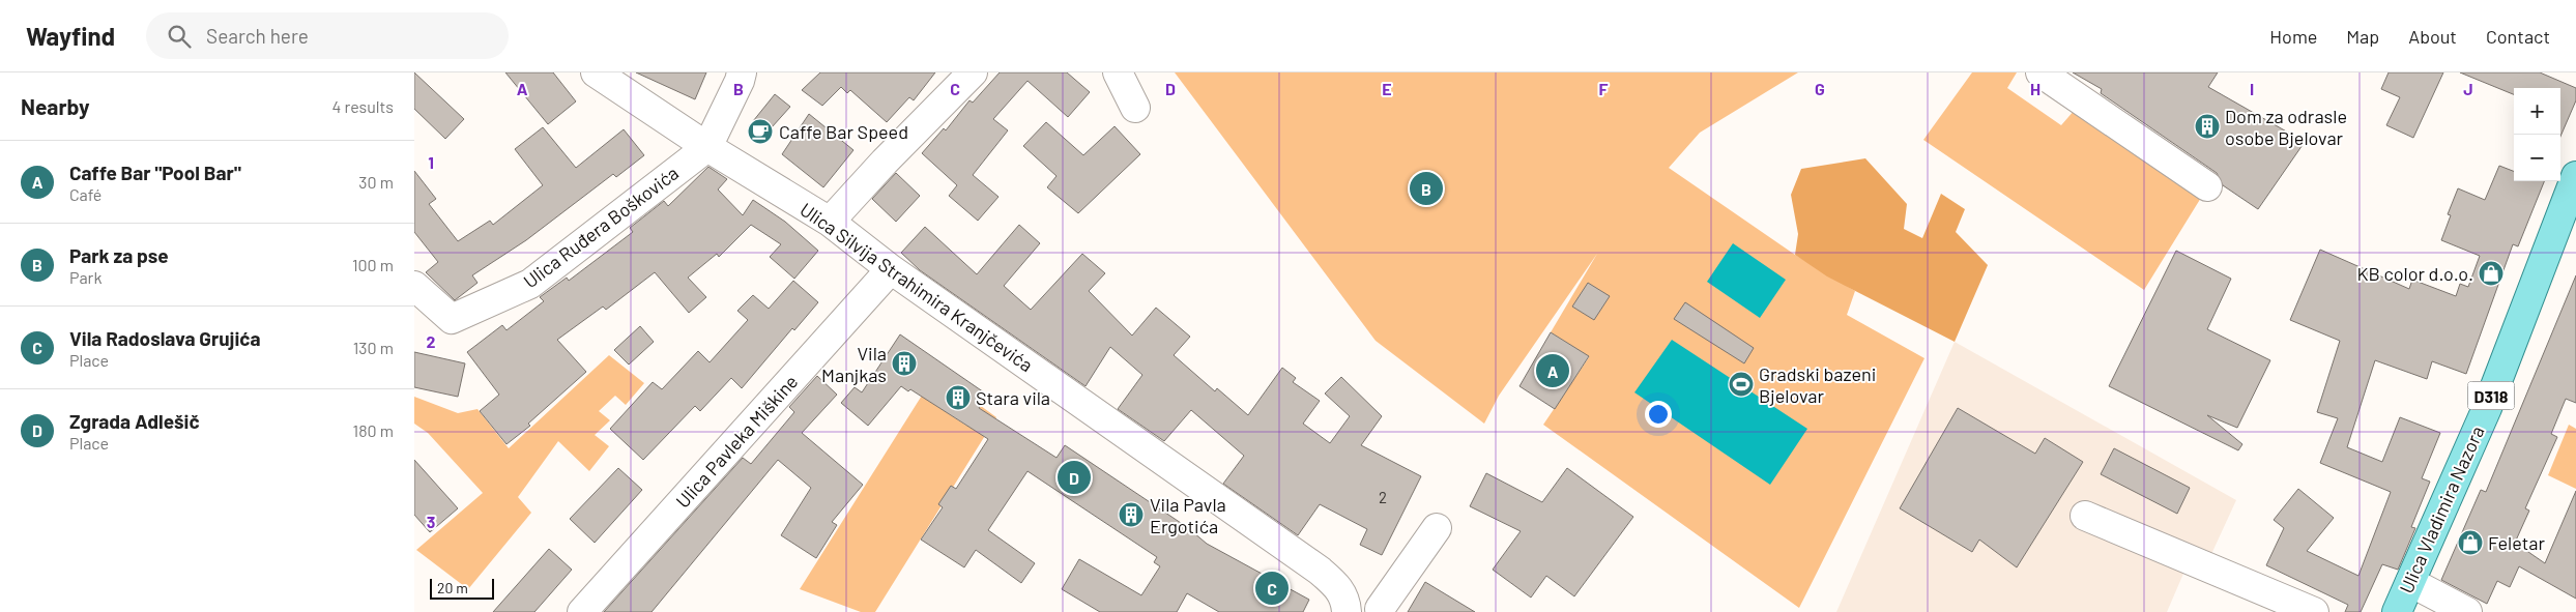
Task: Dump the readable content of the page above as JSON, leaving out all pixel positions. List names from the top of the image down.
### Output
{
  "streets": {
    "main road": ["D318", "Ulica Vladimira Nazora"],
    "street": ["Ulica Ruđera Boškovića", "Ulica Silvija Strahimira Kranjčevića", "Ulica Pavleka Miškine"]
  },
  "crossings": [
    ["Ulica Ruđera Boškovića", "Ulica Silvija Strahimira Kranjčevića"],
    ["Ulica Silvija Strahimira Kranjčevića", "Ulica Pavleka Miškine"]
  ],
  "places": {
    "building": [
      "Dom za odrasle osobe Bjelovar",
      "Vila Manjkas",
      "Stara vila",
      "Vila Pavla Ergotića"
    ],
    "cafe": ["Caffe Bar Speed"],
    "shop": ["KB color d.o.o.", "Feletar"],
    "sports": ["Gradski bazeni Bjelovar"]
  },
  "house_numbers": ["2"],
  "scale_bar": "20 m",
  "page": {
    "header": "Wayfind",
    "search": "Search here",
    "nav": [
      "Home",
      "Map",
      "About",
      "Contact"
    ],
    "heading": ["Nearby", "4 results"],
    "map_buttons": ["+", "−"],
    "list": [
      {
        "mark": "A",
        "name": "Caffe Bar \"Pool Bar\"",
        "note": "Café",
        "value": "30 m"
      },
      {
        "mark": "B",
        "name": "Park za pse",
        "note": "Park",
        "value": "100 m"
      },
      {
        "mark": "C",
        "name": "Vila Radoslava Grujića",
        "note": "Place",
        "value": "130 m"
      },
      {
        "mark": "D",
        "name": "Zgrada Adlešič",
        "note": "Place",
        "value": "180 m"
      }
    ],
    "pins": [
      "B",
      "A",
      "D",
      "C"
    ],
    "scale": "20 m"
  },
  "grid": {
    "columns": [
      "A",
      "B",
      "C",
      "D",
      "E",
      "F",
      "G",
      "H",
      "I",
      "J"
    ],
    "rows": ["1", "2", "3"]
  }
}
